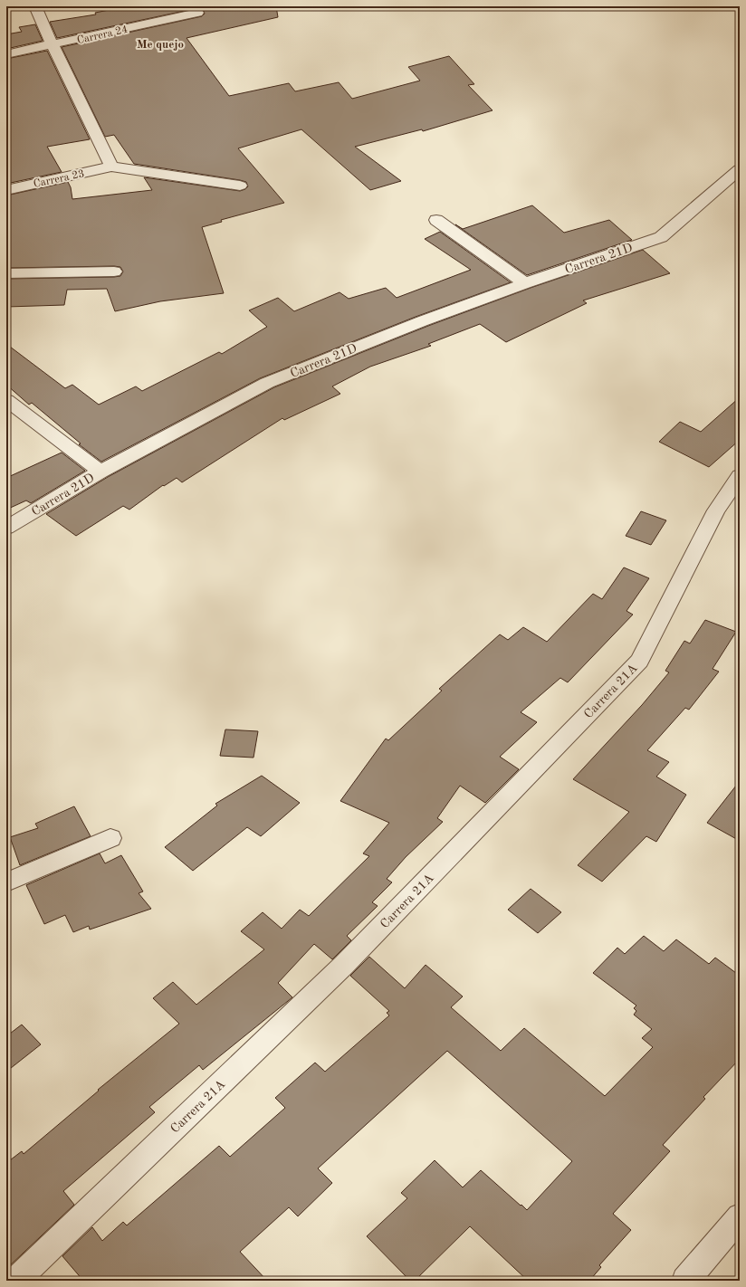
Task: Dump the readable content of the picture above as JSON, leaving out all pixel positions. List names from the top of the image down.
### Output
{
  "streets": {
    "street": [
      "Carrera 24",
      "Carrera 23",
      "Carrera 21D",
      "Carrera 21A"
    ]
  },
  "districts": ["Me quejo"]
}
